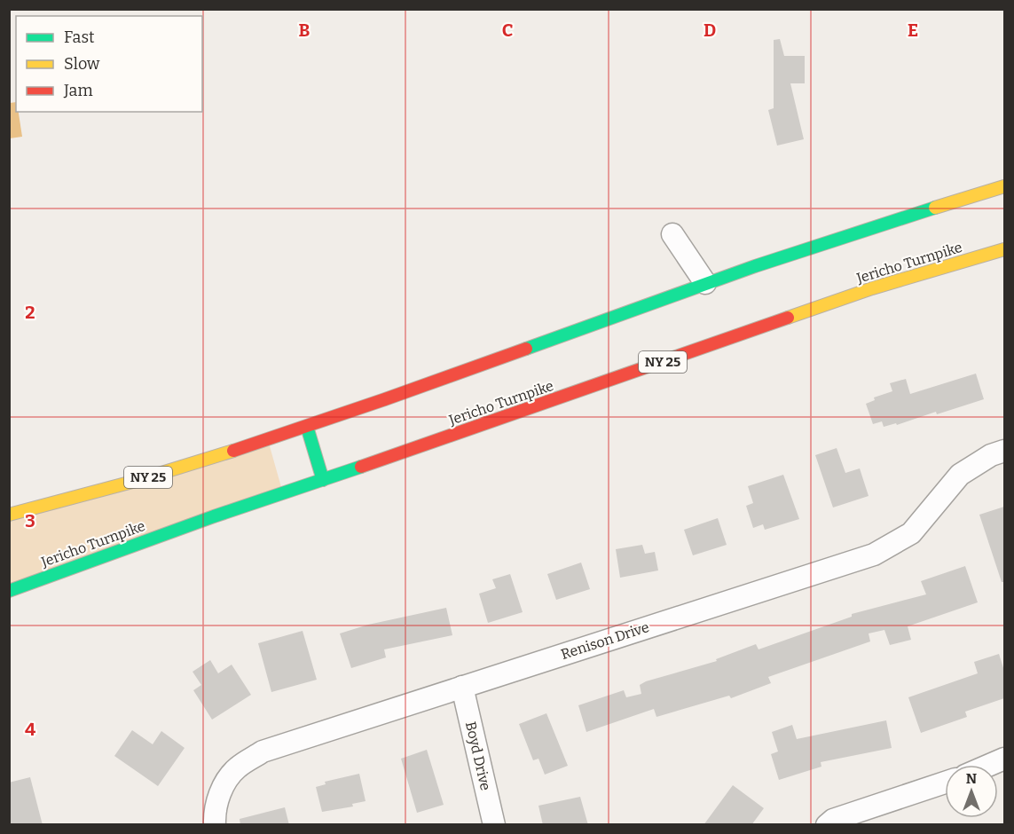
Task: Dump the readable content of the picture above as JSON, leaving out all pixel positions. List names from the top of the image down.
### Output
{
  "streets": {
    "main road": ["Jericho Turnpike", "NY 25"],
    "street": ["Renison Drive", "Boyd Drive"]
  },
  "crossings": [
    ["Renison Drive", "Boyd Drive"]
  ],
  "legend": ["Fast", "Slow", "Jam"],
  "north": "top",
  "grid": {
    "columns": [
      "B",
      "C",
      "D",
      "E"
    ],
    "rows": ["2", "3", "4"]
  }
}
